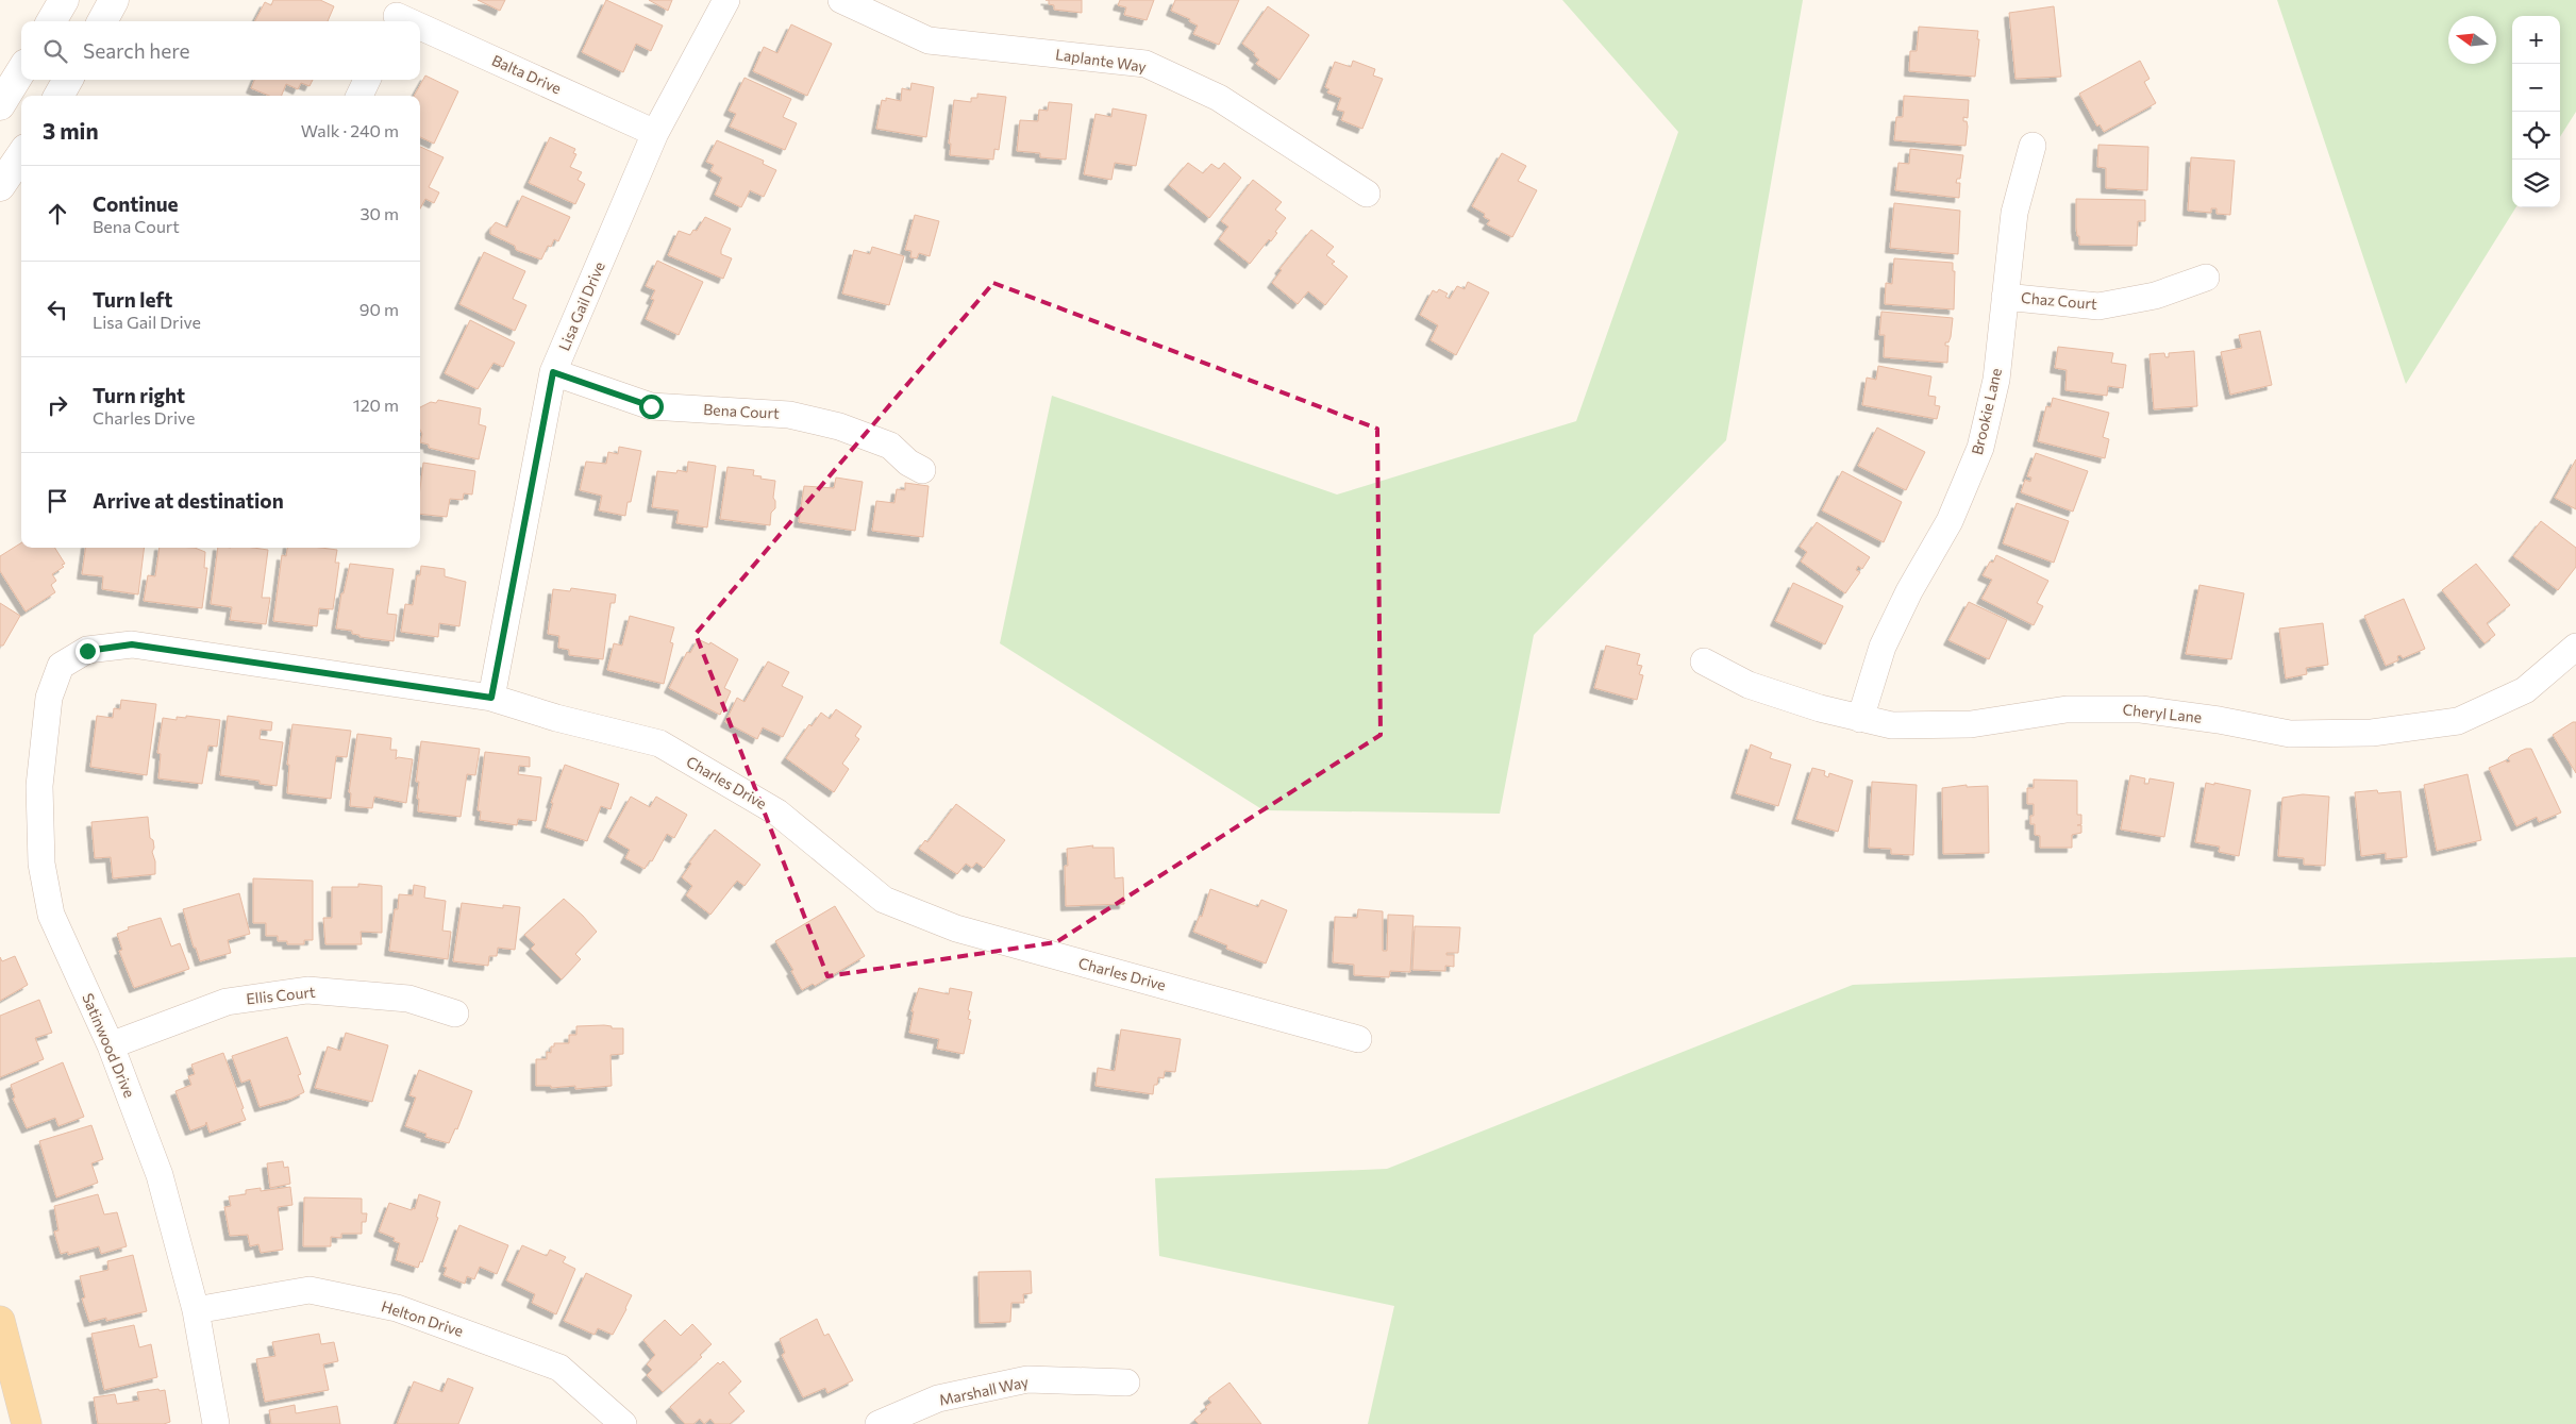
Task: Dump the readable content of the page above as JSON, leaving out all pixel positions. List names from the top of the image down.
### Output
{
  "streets": {
    "street": [
      "Laplante Way",
      "Balta Drive",
      "Chaz Court",
      "Lisa Gail Drive",
      "Bena Court",
      "Brookie Lane",
      "Cheryl Lane",
      "Charles Drive",
      "Ellis Court",
      "Satinwood Drive",
      "Helton Drive",
      "Marshall Way"
    ]
  },
  "crossings": [
    ["Balta Drive", "Lisa Gail Drive"],
    ["Chaz Court", "Brookie Lane"],
    ["Lisa Gail Drive", "Bena Court"],
    ["Lisa Gail Drive", "Charles Drive"],
    ["Brookie Lane", "Cheryl Lane"],
    ["Charles Drive", "Satinwood Drive"],
    ["Ellis Court", "Satinwood Drive"],
    ["Satinwood Drive", "Helton Drive"]
  ],
  "north": "left",
  "page": {
    "map_buttons": ["+", "−"],
    "search": "Search here",
    "heading": ["3 min", "Walk · 240 m"],
    "list": [
      ["Continue", "Bena Court", "30 m"],
      ["Turn left", "Lisa Gail Drive", "90 m"],
      ["Turn right", "Charles Drive", "120 m"],
      "Arrive at destination"
    ]
  }
}
